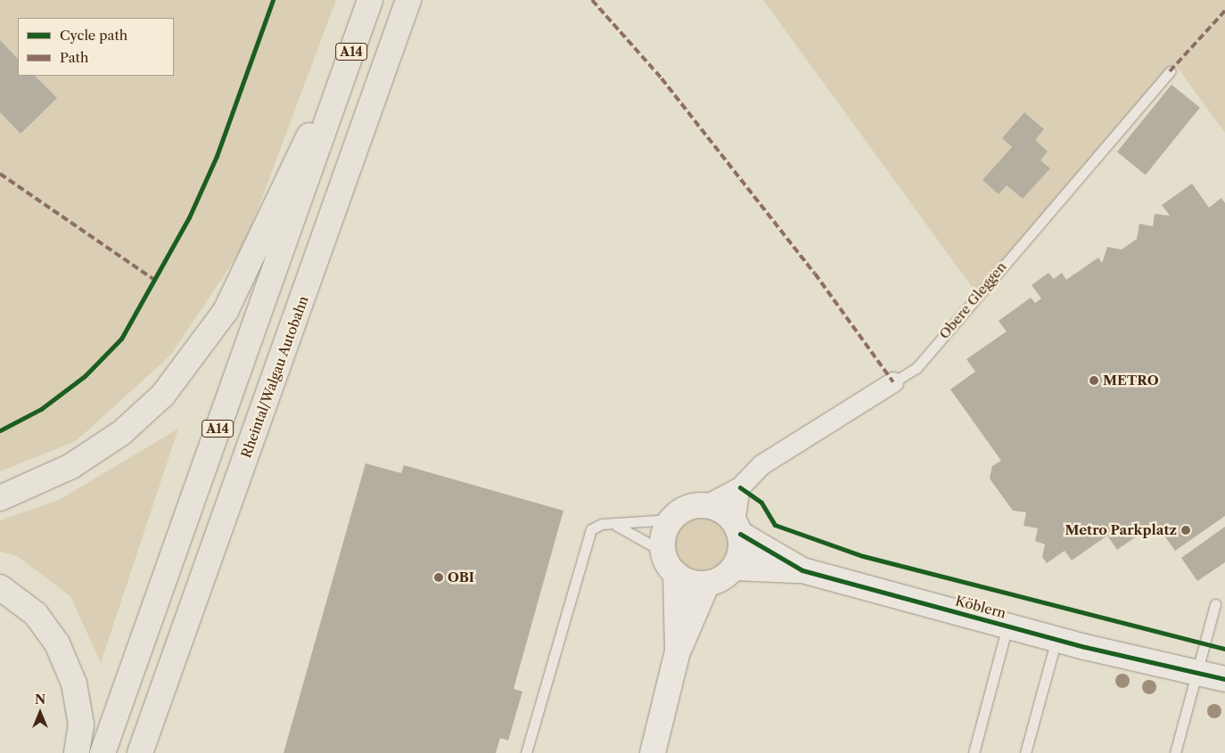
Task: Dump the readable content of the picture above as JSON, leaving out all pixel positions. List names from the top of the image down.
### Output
{
  "streets": {
    "highway": ["A14", "Rheintal/Walgau Autobahn"],
    "street": ["Obere Gleggen", "Köblern"]
  },
  "crossings": [
    ["Obere Gleggen", "Köblern"]
  ],
  "places": ["METRO", "Metro Parkplatz", "OBI"],
  "legend": ["Cycle path", "Path"],
  "north": "top"
}
